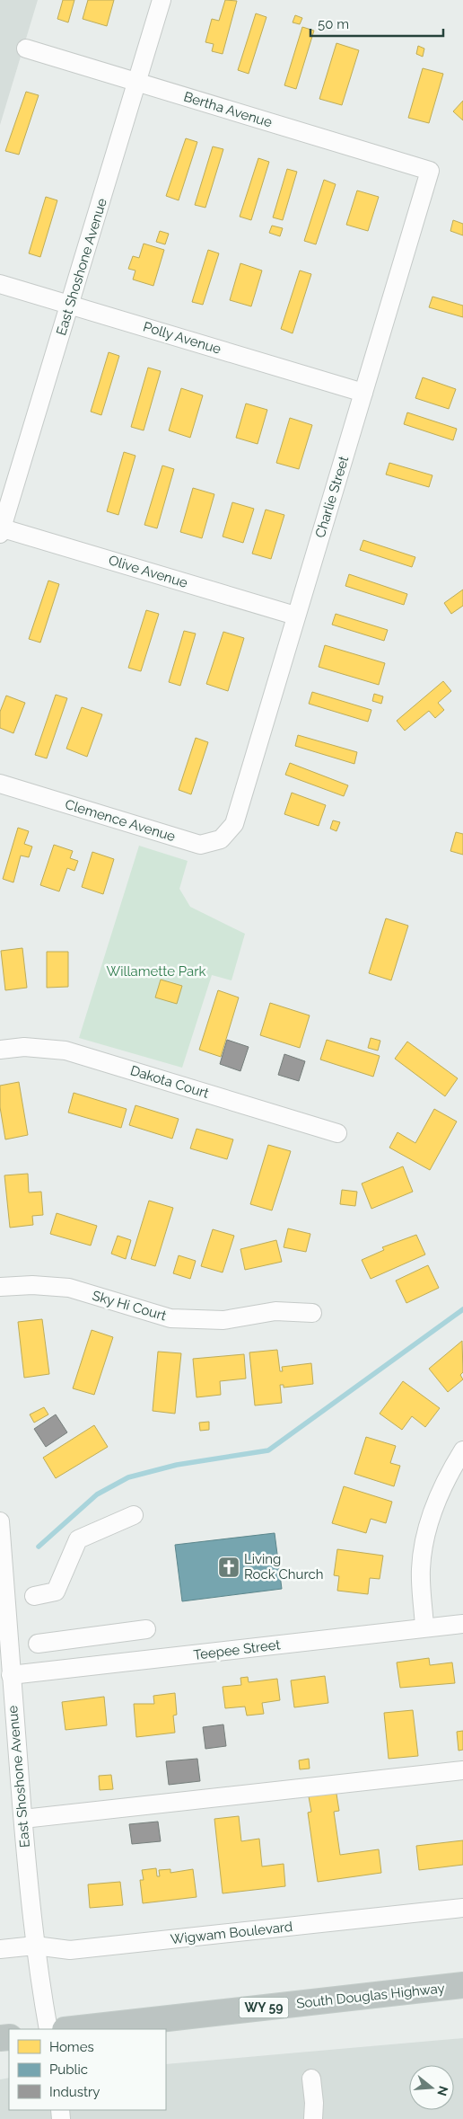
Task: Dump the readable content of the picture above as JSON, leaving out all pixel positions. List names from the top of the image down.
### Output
{
  "streets": {
    "highway": ["South Douglas Highway", "WY 59"],
    "street": [
      "Bertha Avenue",
      "East Shoshone Avenue",
      "Polly Avenue",
      "Charlie Street",
      "Olive Avenue",
      "Clemence Avenue",
      "Dakota Court",
      "Sky Hi Court",
      "Teepee Street",
      "Wigwam Boulevard"
    ]
  },
  "crossings": [
    ["Bertha Avenue", "East Shoshone Avenue"],
    ["Bertha Avenue", "Charlie Street"],
    ["East Shoshone Avenue", "Polly Avenue"],
    ["East Shoshone Avenue", "Olive Avenue"],
    ["East Shoshone Avenue", "Teepee Street"],
    ["East Shoshone Avenue", "Wigwam Boulevard"],
    ["Polly Avenue", "Charlie Street"],
    ["Charlie Street", "Olive Avenue"],
    ["Charlie Street", "Clemence Avenue"]
  ],
  "parks": ["Willamette Park"],
  "places": {
    "church": ["Living Rock Church"]
  },
  "legend": ["Homes", "Public", "Industry"],
  "scale_bar": "50 m",
  "north": "right"
}
